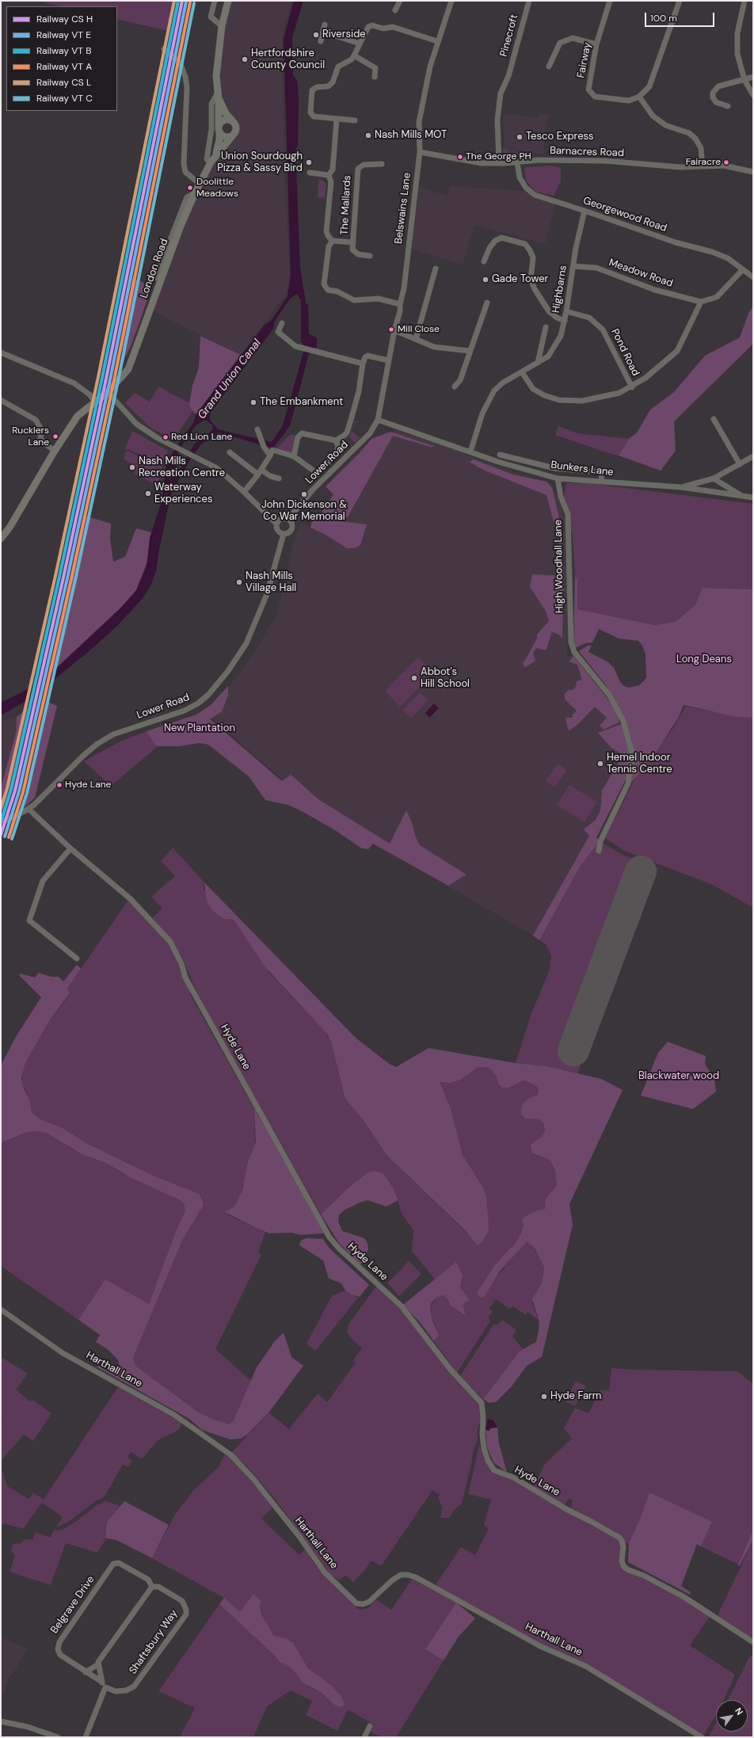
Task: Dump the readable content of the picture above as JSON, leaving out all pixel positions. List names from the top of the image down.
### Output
{
  "streets": {
    "main road": ["London Road"],
    "street": [
      "Pinecroft",
      "Fairway",
      "Barnacres Road",
      "The Mallards",
      "Belswains Lane",
      "Georgewood Road",
      "Meadow Road",
      "Highbarns",
      "Pond Road",
      "Lower Road",
      "Bunkers Lane",
      "High Woodhall Lane",
      "Hyde Lane",
      "Harthall Lane",
      "Belgrave Drive",
      "Shaftsbury Way"
    ]
  },
  "crossings": [
    ["Pinecroft", "Barnacres Road"],
    ["Barnacres Road", "Belswains Lane"],
    ["Barnacres Road", "Georgewood Road"],
    ["Belswains Lane", "Lower Road"],
    ["Belswains Lane", "Bunkers Lane"],
    ["Georgewood Road", "Highbarns"],
    ["Meadow Road", "Highbarns"],
    ["Highbarns", "Pond Road"],
    ["Highbarns", "Bunkers Lane"],
    ["Lower Road", "Bunkers Lane"],
    ["Lower Road", "Hyde Lane"],
    ["Bunkers Lane", "High Woodhall Lane"],
    ["Belgrave Drive", "Shaftsbury Way"]
  ],
  "water": ["Grand Union Canal"],
  "parks": ["Long Deans", "New Plantation", "Blackwater wood"],
  "places": [
    "Riverside",
    "Hertfordshire County Council",
    "Nash Mills MOT",
    "Tesco Express",
    "The George PH",
    "Union Sourdough Pizza & Sassy Bird",
    "Fairacre",
    "Doolittle Meadows",
    "Gade Tower",
    "Mill Close",
    "The Embankment",
    "Rucklers Lane",
    "Red Lion Lane",
    "Nash Mills Recreation Centre",
    "Waterway Experiences",
    "John Dickenson & Co War Memorial",
    "Nash Mills Village Hall",
    "Abbot's Hill School",
    "Hemel Indoor Tennis Centre",
    "Hyde Lane",
    "Hyde Farm"
  ],
  "legend": [
    "Railway CS H",
    "Railway VT E",
    "Railway VT B",
    "Railway VT A",
    "Railway CS L",
    "Railway VT C"
  ],
  "scale_bar": "100 m",
  "north": "top right"
}
